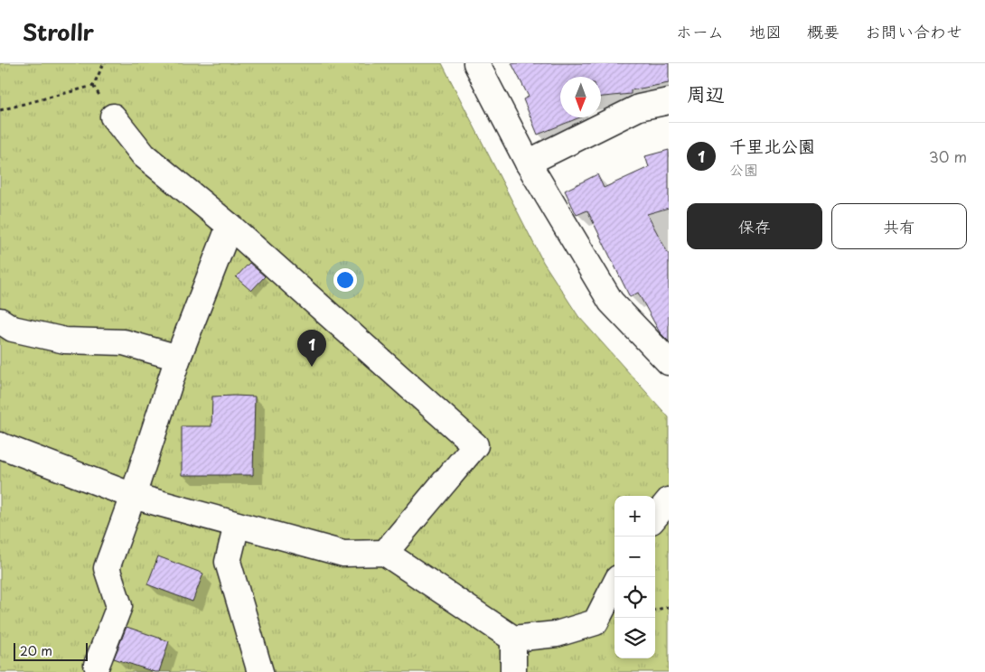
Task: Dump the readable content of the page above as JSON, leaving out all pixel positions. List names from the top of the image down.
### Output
{
  "scale_bar": "20 m",
  "north": "bottom",
  "page": {
    "header": "Strollr",
    "nav": [
      "ホーム",
      "地図",
      "概要",
      "お問い合わせ"
    ],
    "heading": "周辺",
    "list": [
      {
        "mark": "1",
        "name": "千里北公園",
        "note": "公園",
        "value": "30 m"
      }
    ],
    "buttons": ["保存", "共有"],
    "pins": "1",
    "map_buttons": ["+", "−"],
    "scale": "20 m"
  }
}
